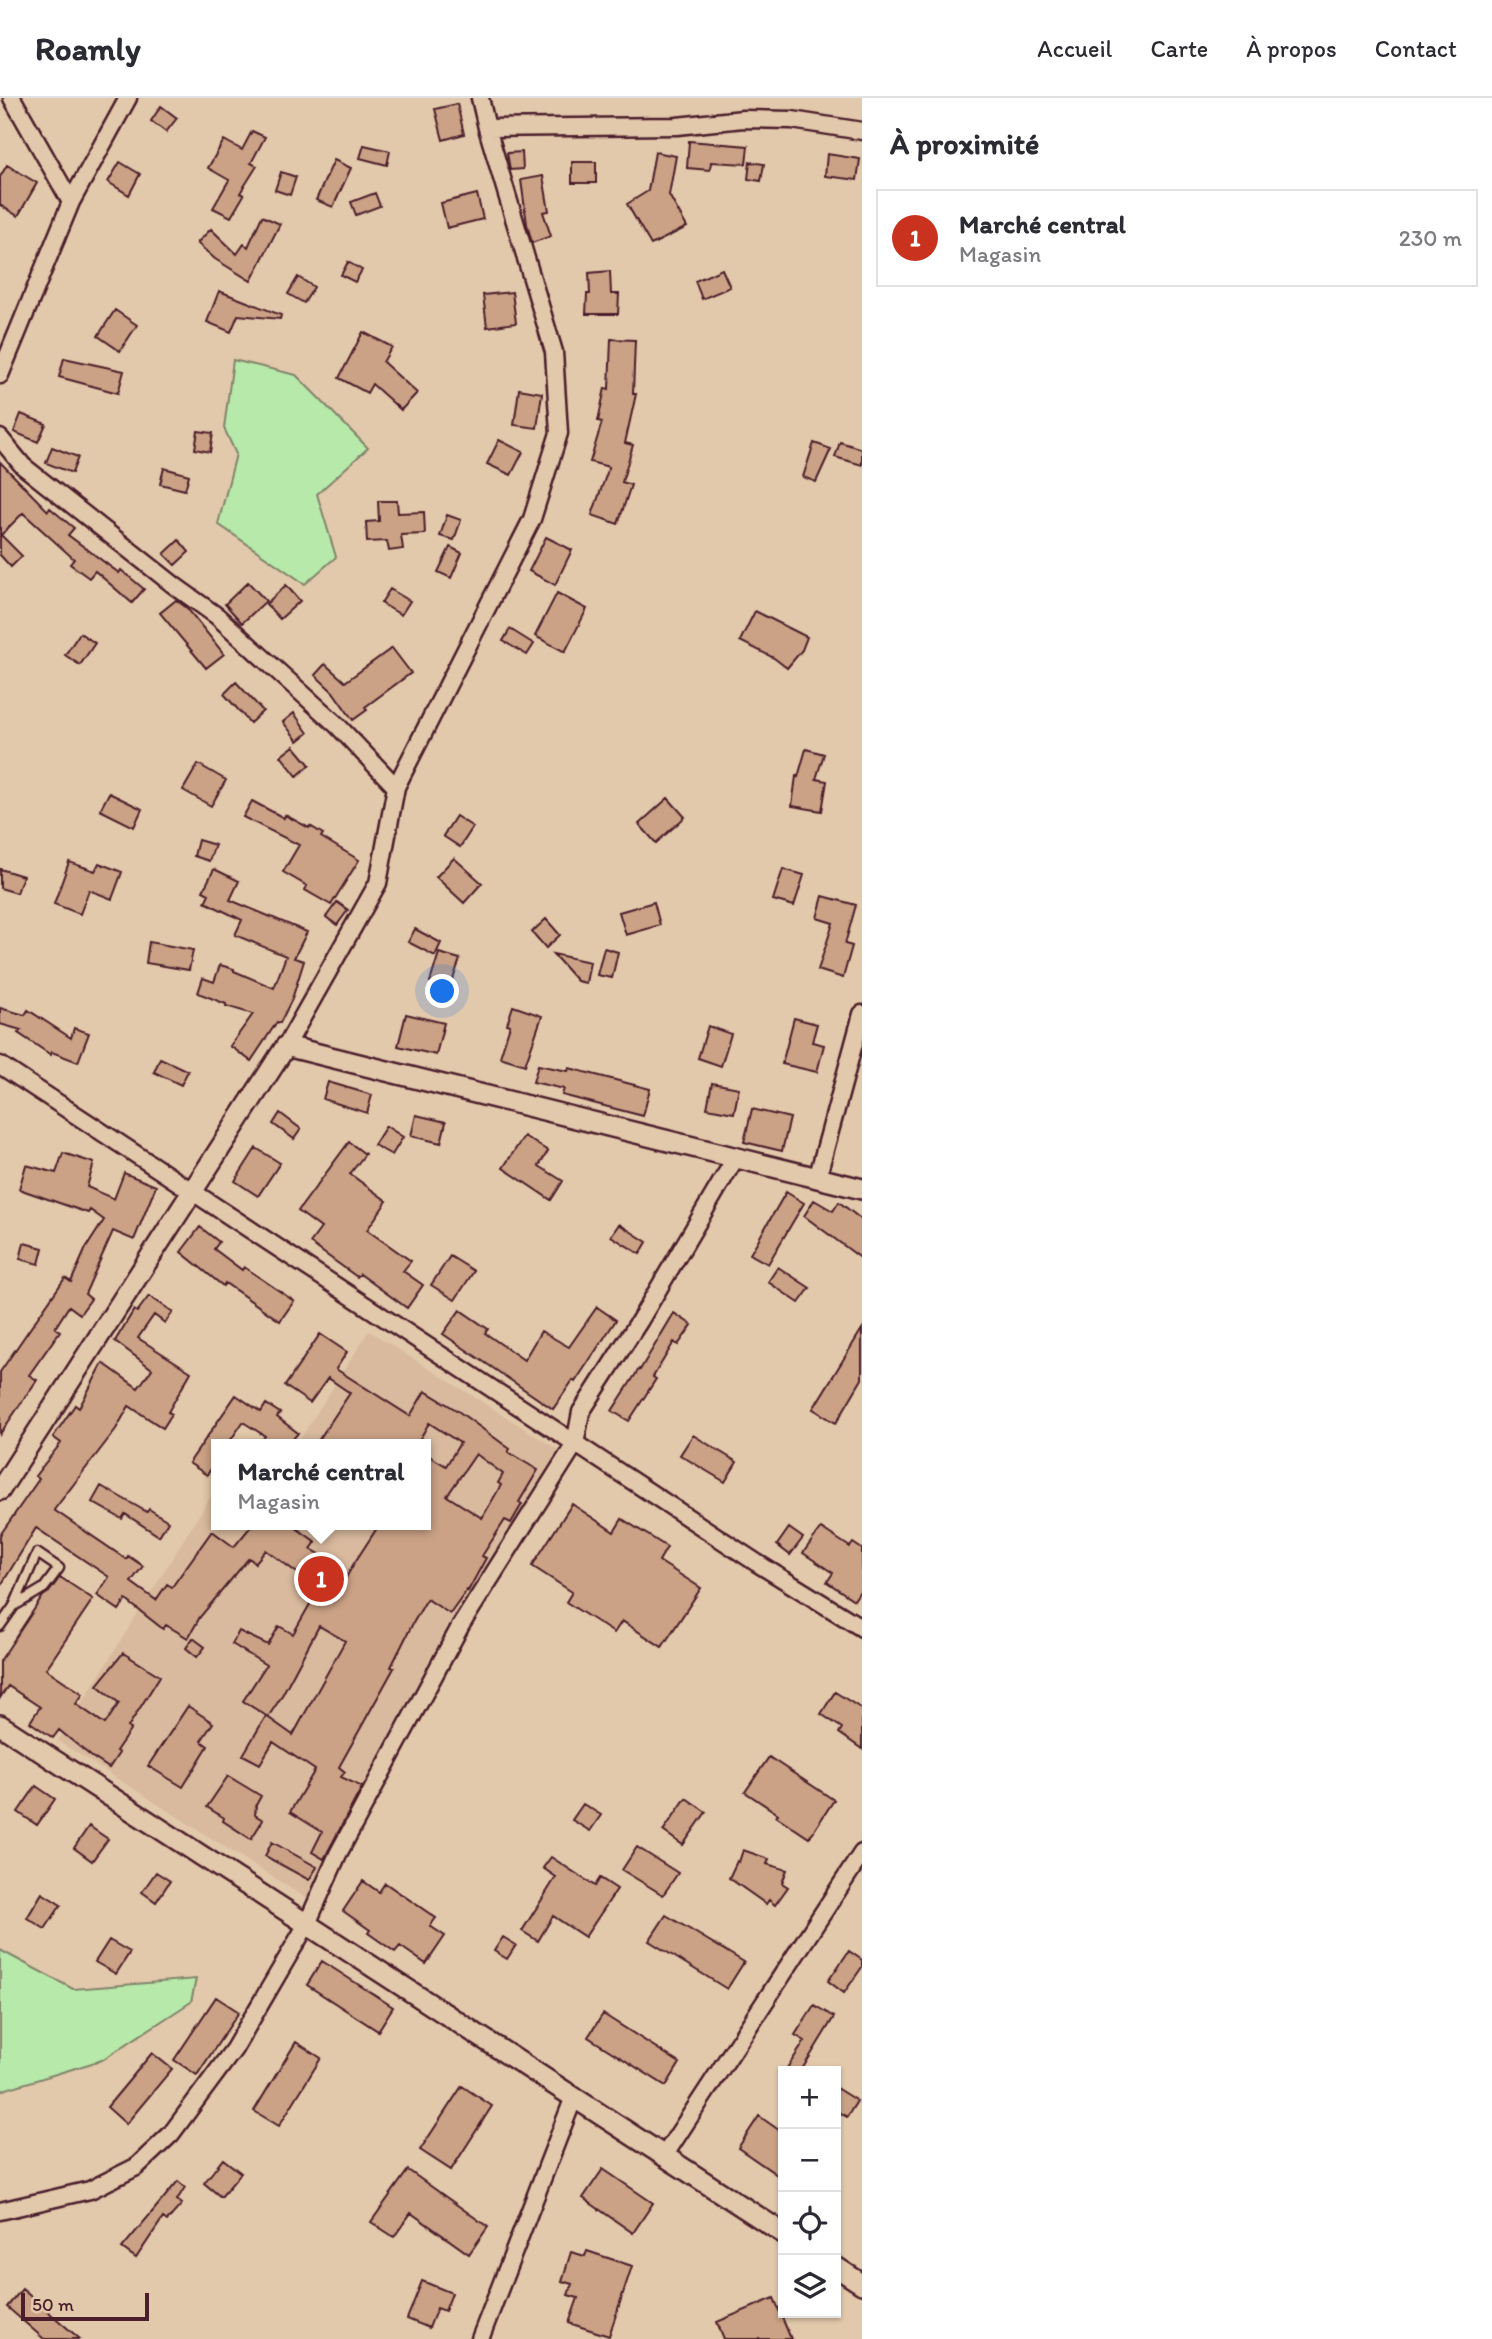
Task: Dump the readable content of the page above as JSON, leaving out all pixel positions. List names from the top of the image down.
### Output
{
  "scale_bar": "50 m",
  "page": {
    "header": "Roamly",
    "nav": [
      "Accueil",
      "Carte",
      "À propos",
      "Contact"
    ],
    "heading": "À proximité",
    "list": [
      {
        "mark": "1",
        "name": "Marché central",
        "note": "Magasin",
        "value": "230 m"
      }
    ],
    "popup": ["Marché central", "Magasin"],
    "pins": "1",
    "map_buttons": ["+", "−"],
    "scale": "50 m"
  }
}
